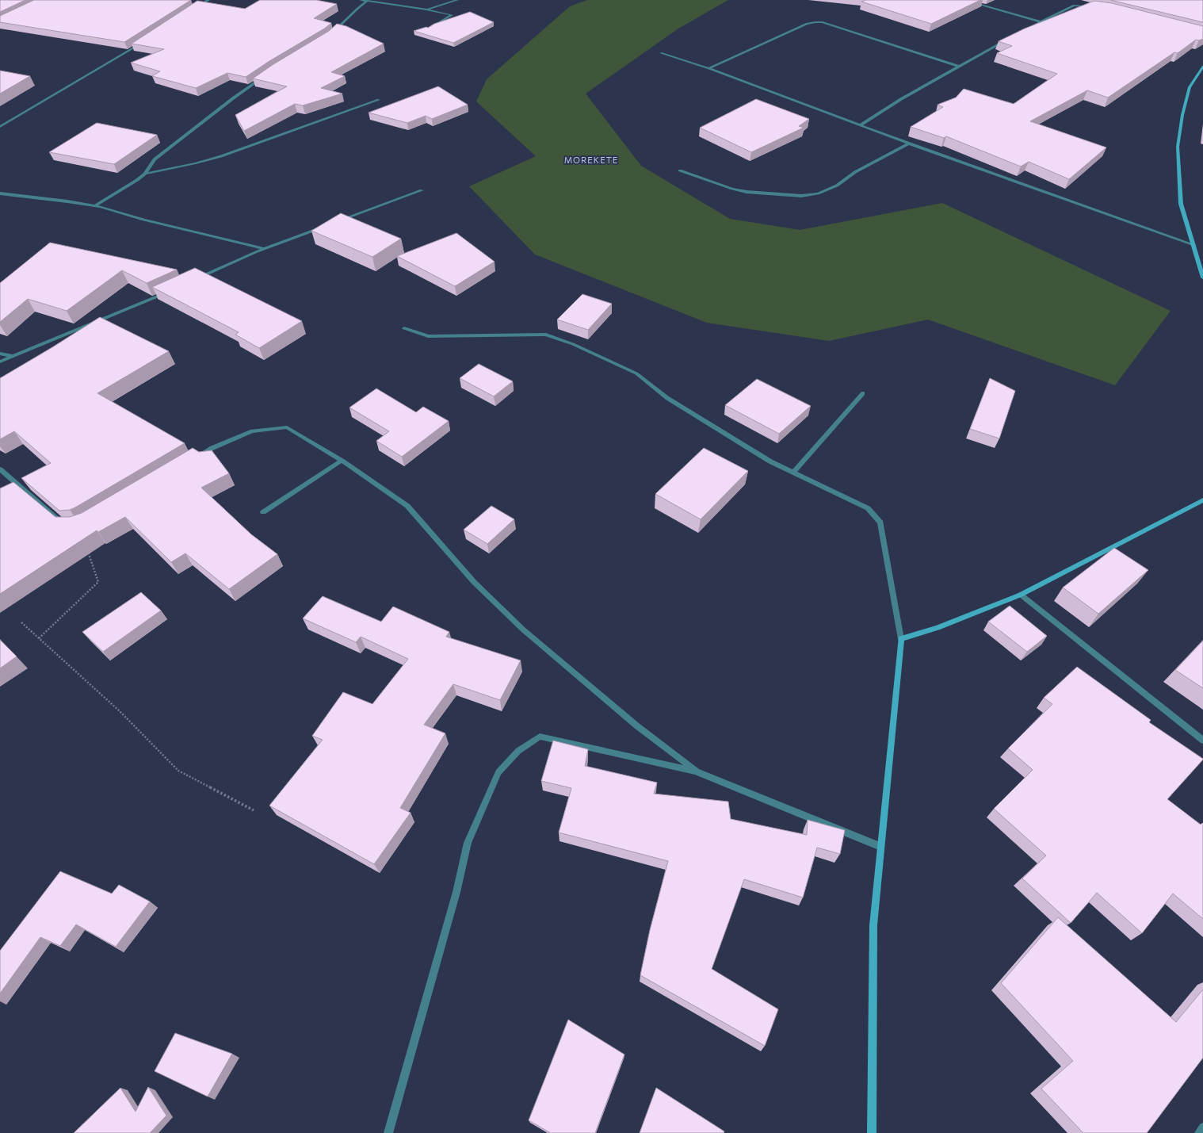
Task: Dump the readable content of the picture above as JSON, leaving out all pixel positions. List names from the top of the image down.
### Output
{
  "districts": ["MOREKETE"]
}
